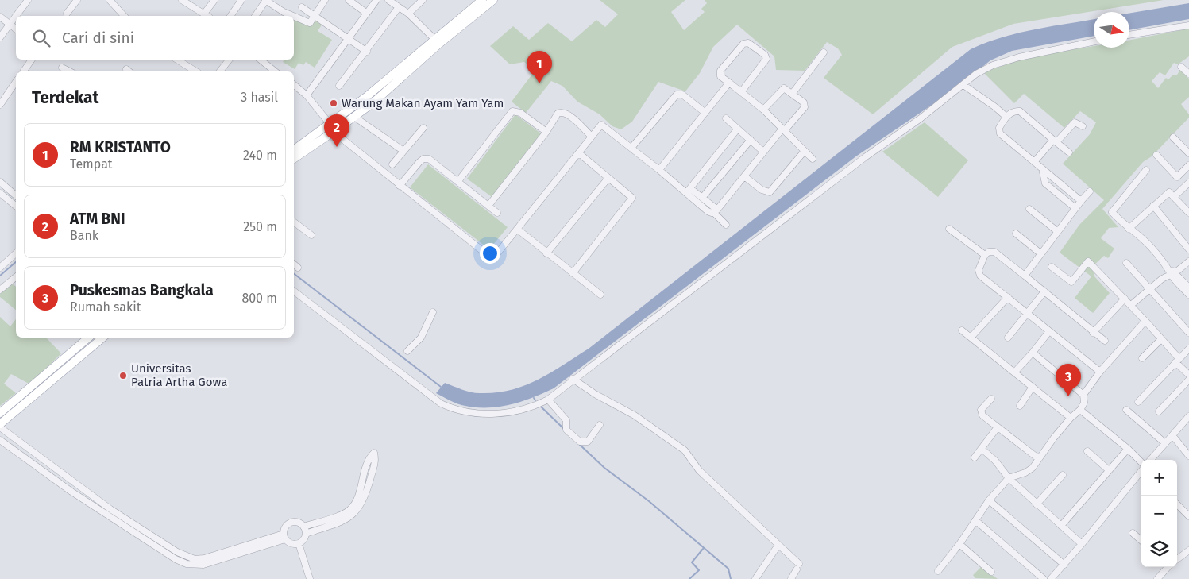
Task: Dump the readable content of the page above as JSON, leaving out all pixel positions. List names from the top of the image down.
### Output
{
  "places": ["Warung Makan Ayam Yam Yam", "Universitas Patria Artha Gowa"],
  "north": "right",
  "page": {
    "search": "Cari di sini",
    "pins": ["1", "2", "3"],
    "heading": ["Terdekat", "3 hasil"],
    "list": [
      {
        "mark": "1",
        "name": "RM KRISTANTO",
        "note": "Tempat",
        "value": "240 m"
      },
      {
        "mark": "2",
        "name": "ATM BNI",
        "note": "Bank",
        "value": "250 m"
      },
      {
        "mark": "3",
        "name": "Puskesmas Bangkala",
        "note": "Rumah sakit",
        "value": "800 m"
      }
    ],
    "map_buttons": ["+", "−"]
  }
}
